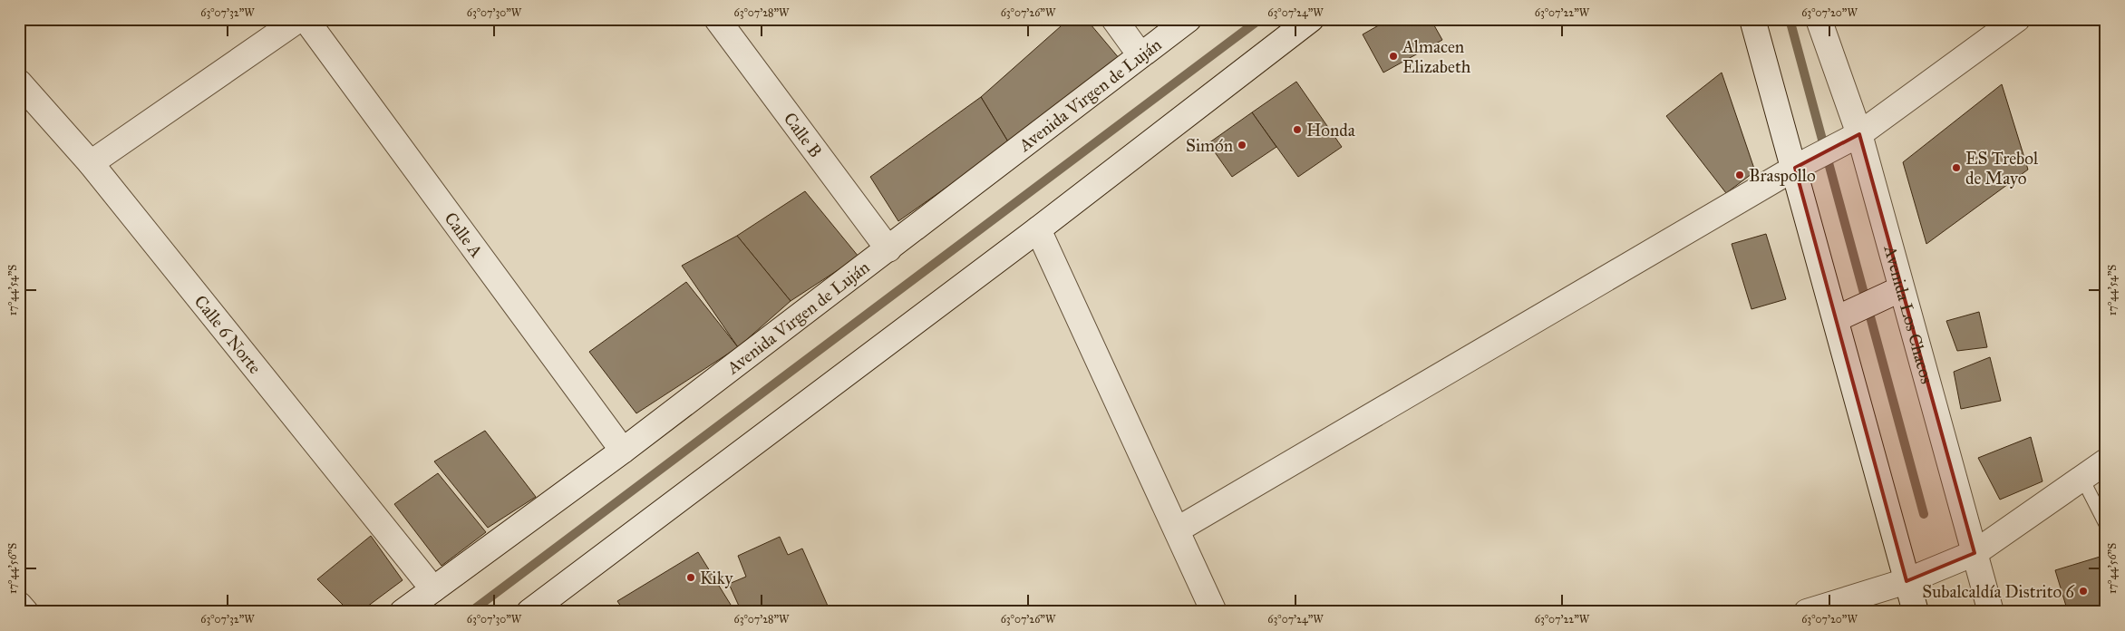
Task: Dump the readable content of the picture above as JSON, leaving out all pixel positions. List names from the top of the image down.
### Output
{
  "streets": {
    "street": [
      "Avenida Virgen de Luján",
      "Calle B",
      "Calle A",
      "Avenida Los Chacos",
      "Calle 6 Norte"
    ]
  },
  "crossings": [
    ["Avenida Virgen de Luján", "Calle B"],
    ["Avenida Virgen de Luján", "Calle A"],
    ["Avenida Virgen de Luján", "Calle 6 Norte"]
  ],
  "places": [
    "Almacen Elizabeth",
    "Honda",
    "Simón",
    "ES Trebol de Mayo",
    "Braspollo",
    "Kiky",
    "Subalcaldía Distrito 6"
  ],
  "coordinates": [
    "63°07'32\"W",
    "63°07'30\"W",
    "63°07'28\"W",
    "63°07'26\"W",
    "63°07'24\"W",
    "63°07'22\"W",
    "63°07'20\"W",
    "17°44'54\"S",
    "17°44'56\"S"
  ]
}
